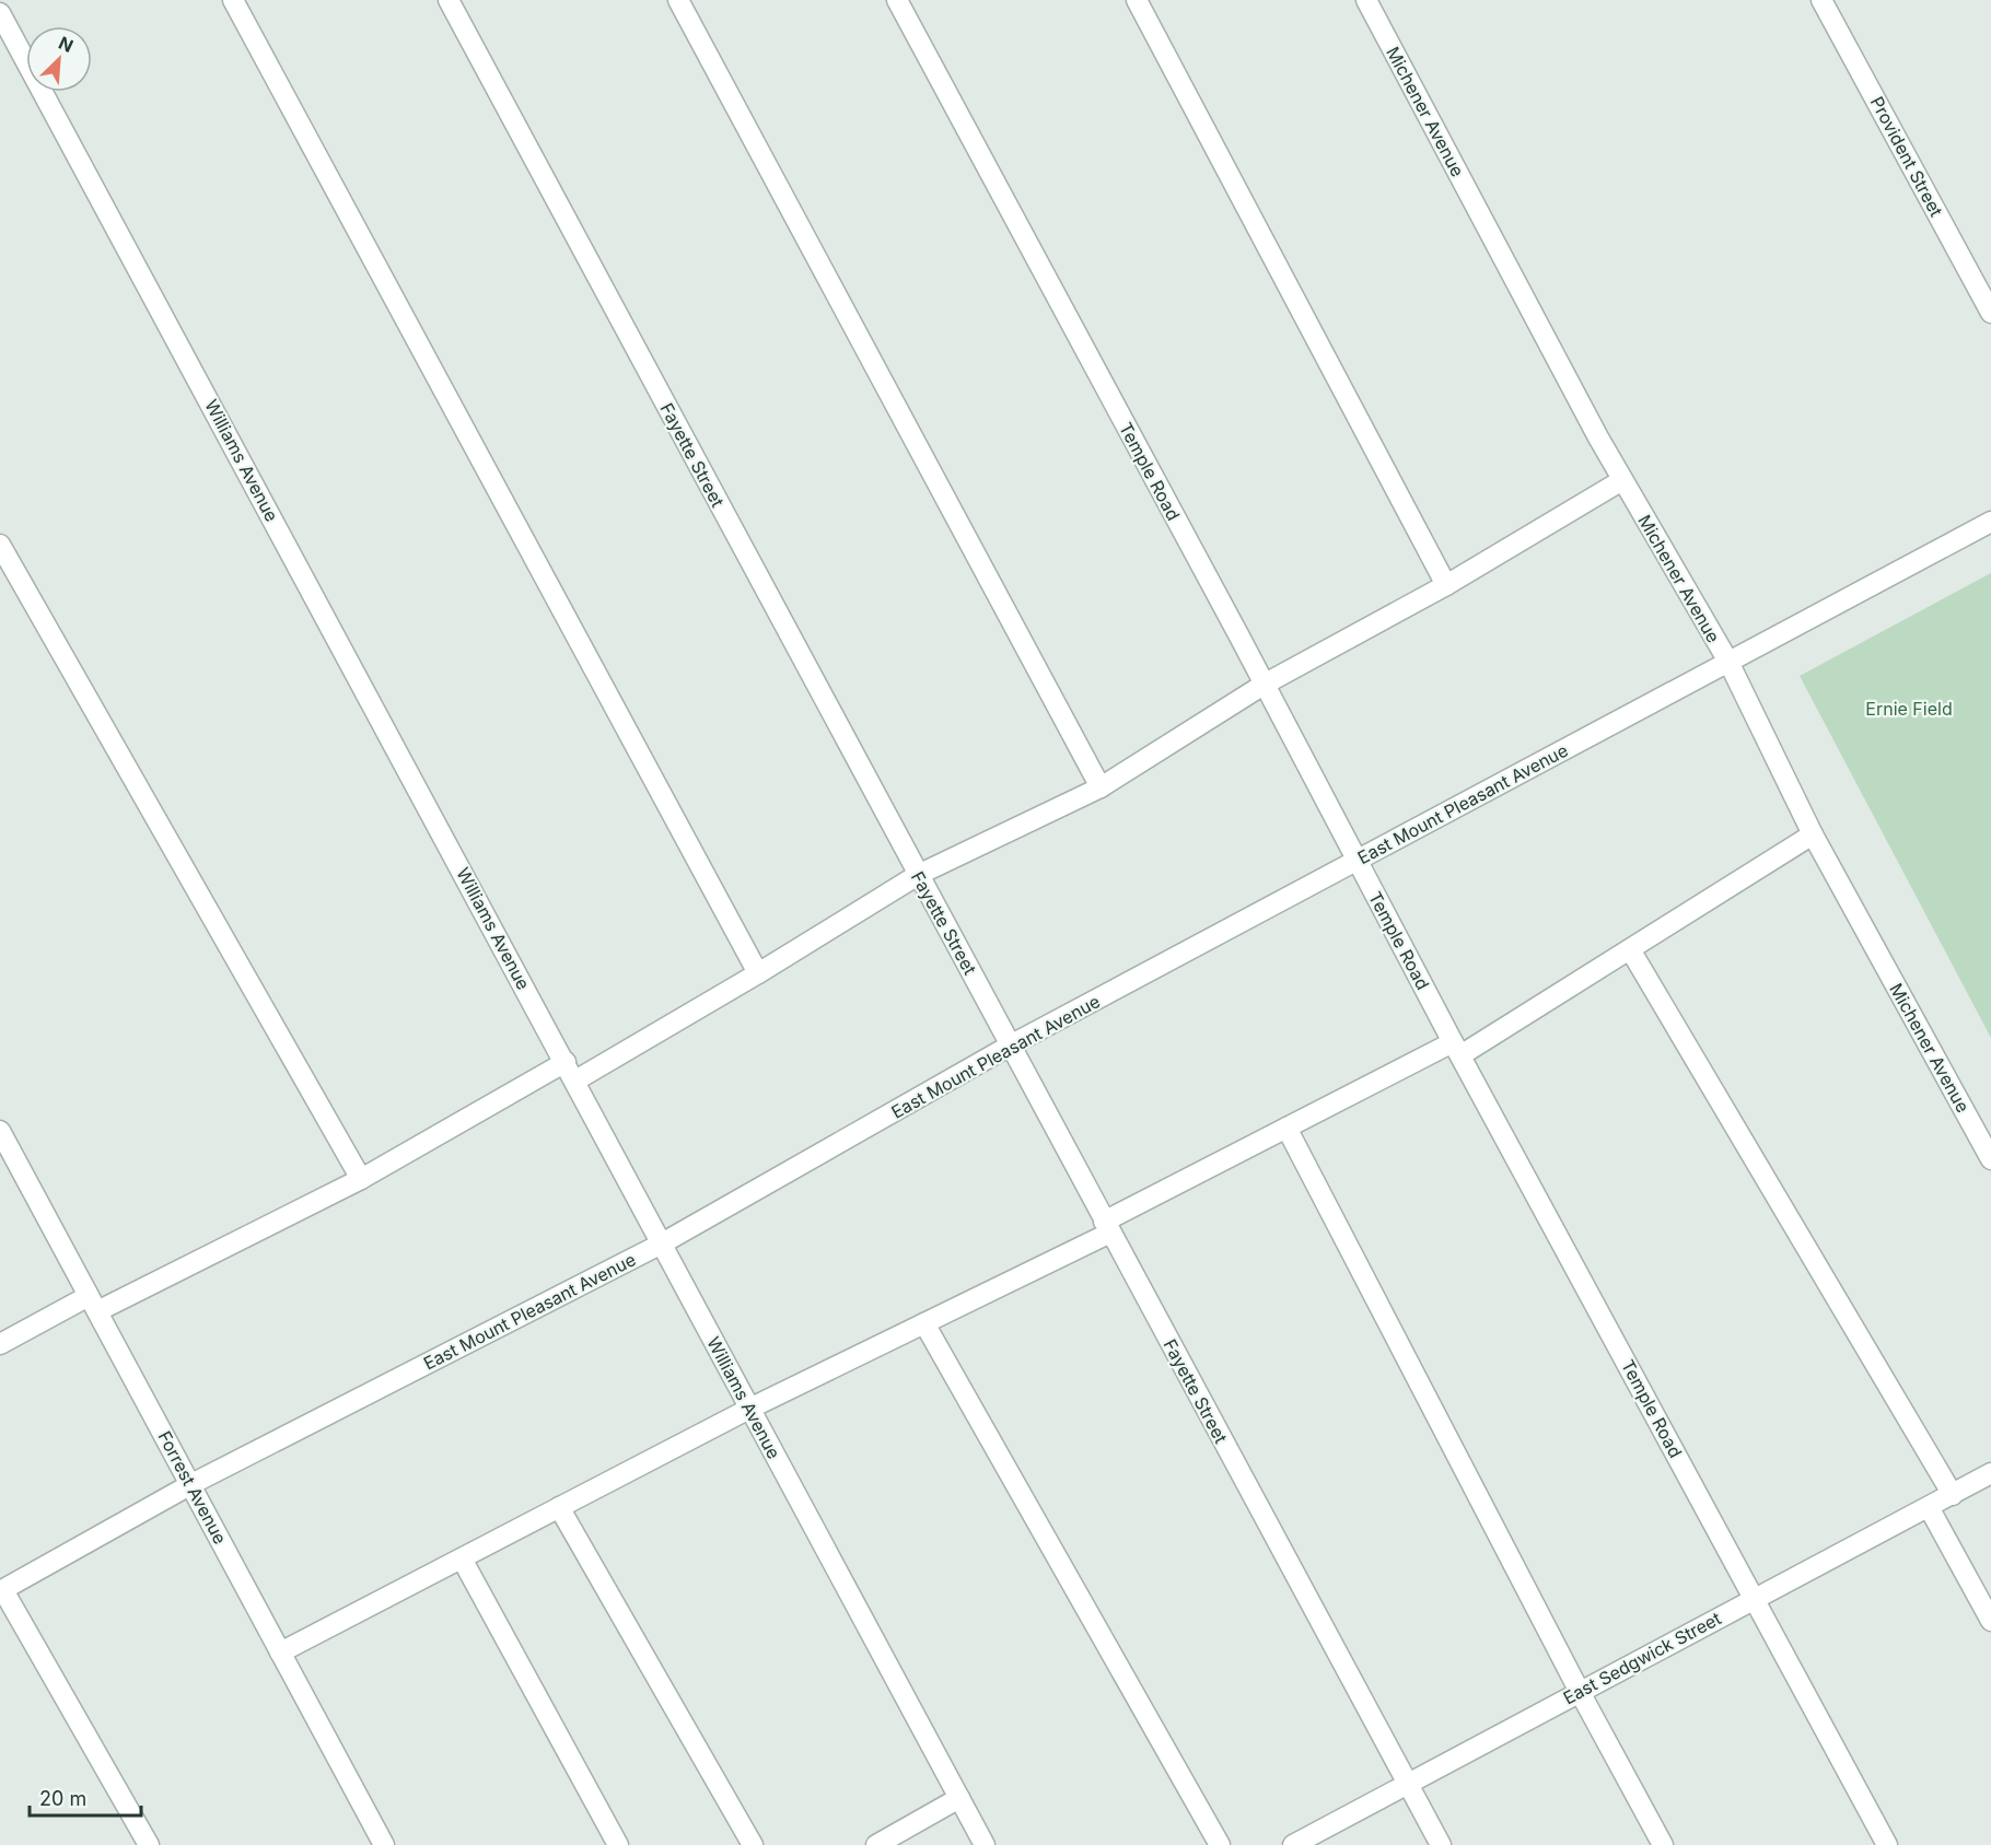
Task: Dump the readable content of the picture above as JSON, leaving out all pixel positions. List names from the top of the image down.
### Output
{
  "streets": {
    "street": [
      "Michener Avenue",
      "Provident Street",
      "Fayette Street",
      "Williams Avenue",
      "Temple Road",
      "East Mount Pleasant Avenue",
      "Forrest Avenue",
      "East Sedgwick Street"
    ]
  },
  "crossings": [
    ["Michener Avenue", "East Mount Pleasant Avenue"],
    ["Fayette Street", "East Mount Pleasant Avenue"],
    ["Fayette Street", "East Sedgwick Street"],
    ["Williams Avenue", "East Mount Pleasant Avenue"],
    ["Temple Road", "East Mount Pleasant Avenue"],
    ["Temple Road", "East Sedgwick Street"],
    ["East Mount Pleasant Avenue", "Forrest Avenue"]
  ],
  "parks": ["Ernie Field"],
  "scale_bar": "20 m",
  "north": "top right"
}
